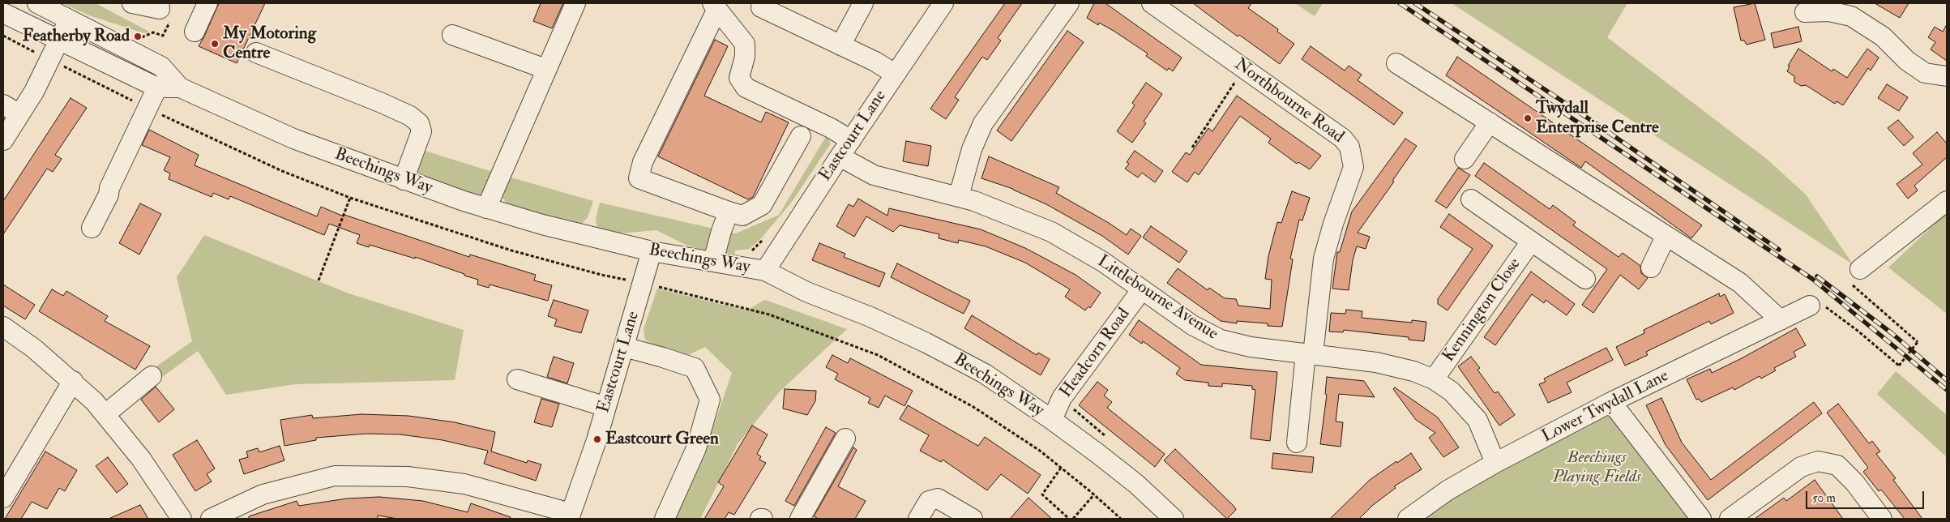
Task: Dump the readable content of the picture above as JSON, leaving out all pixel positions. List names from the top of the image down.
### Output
{
  "streets": {
    "street": [
      "Northbourne Road",
      "Eastcourt Lane",
      "Beechings Way",
      "Littlebourne Avenue",
      "Kennington Close",
      "Headcorn Road",
      "Lower Twydall Lane"
    ]
  },
  "crossings": [
    ["Northbourne Road", "Littlebourne Avenue"],
    ["Eastcourt Lane", "Beechings Way"],
    ["Eastcourt Lane", "Littlebourne Avenue"],
    ["Beechings Way", "Headcorn Road"],
    ["Littlebourne Avenue", "Kennington Close"],
    ["Littlebourne Avenue", "Headcorn Road"],
    ["Littlebourne Avenue", "Lower Twydall Lane"]
  ],
  "parks": ["Beechings Playing Fields"],
  "places": [
    "Featherby Road",
    "My Motoring Centre",
    "Twydall Enterprise Centre",
    "Eastcourt Green"
  ],
  "scale_bar": "50 m"
}
